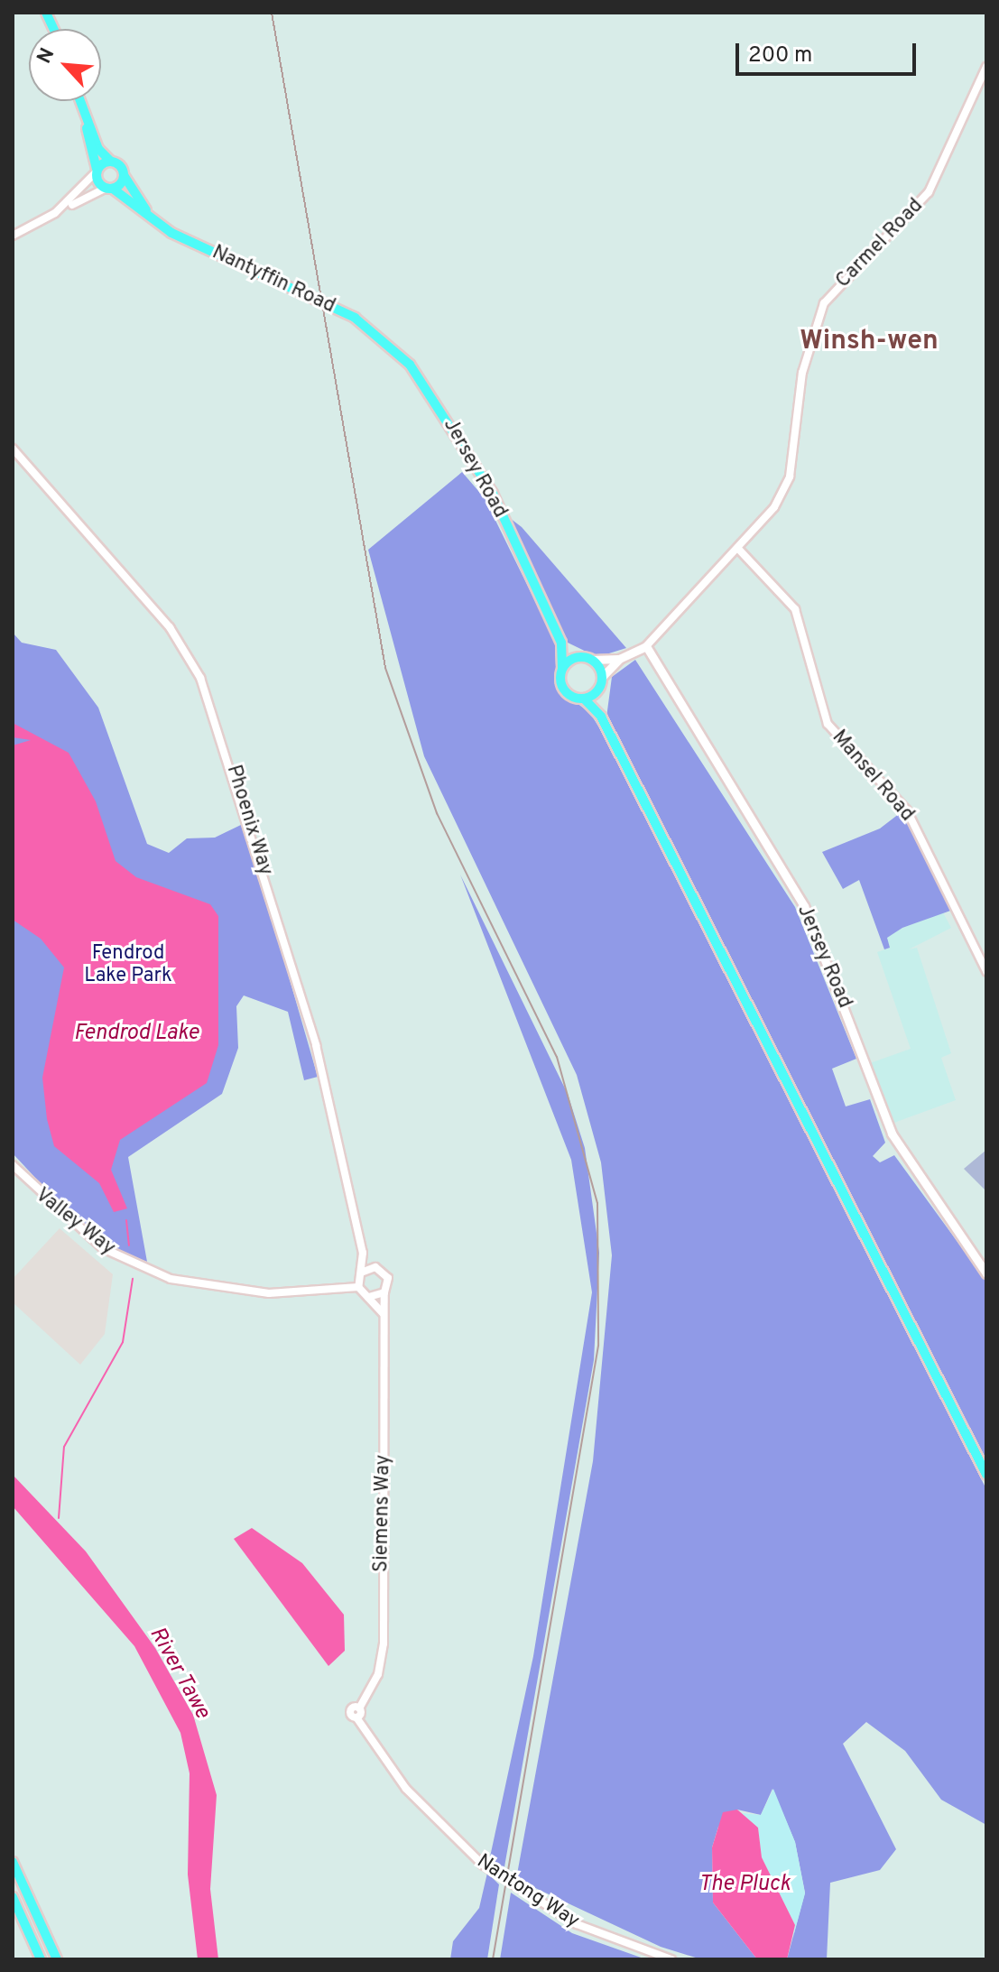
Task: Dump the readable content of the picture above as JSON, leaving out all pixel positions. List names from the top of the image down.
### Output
{
  "streets": {
    "main road": ["Carmel Road", "Nantyffin Road", "Jersey Road"],
    "street": [
      "Mansel Road",
      "Phoenix Way",
      "Valley Way",
      "Siemens Way",
      "Nantong Way"
    ]
  },
  "crossings": [
    ["Carmel Road", "Jersey Road"],
    ["Carmel Road", "Mansel Road"],
    ["Nantyffin Road", "Jersey Road"],
    ["Phoenix Way", "Valley Way"],
    ["Phoenix Way", "Siemens Way"],
    ["Valley Way", "Siemens Way"],
    ["Siemens Way", "Nantong Way"]
  ],
  "districts": ["Winsh-wen"],
  "water": ["Fendrod Lake", "River Tawe", "The Pluck"],
  "parks": ["Fendrod Lake Park"],
  "scale_bar": "200 m",
  "north": "top left"
}
